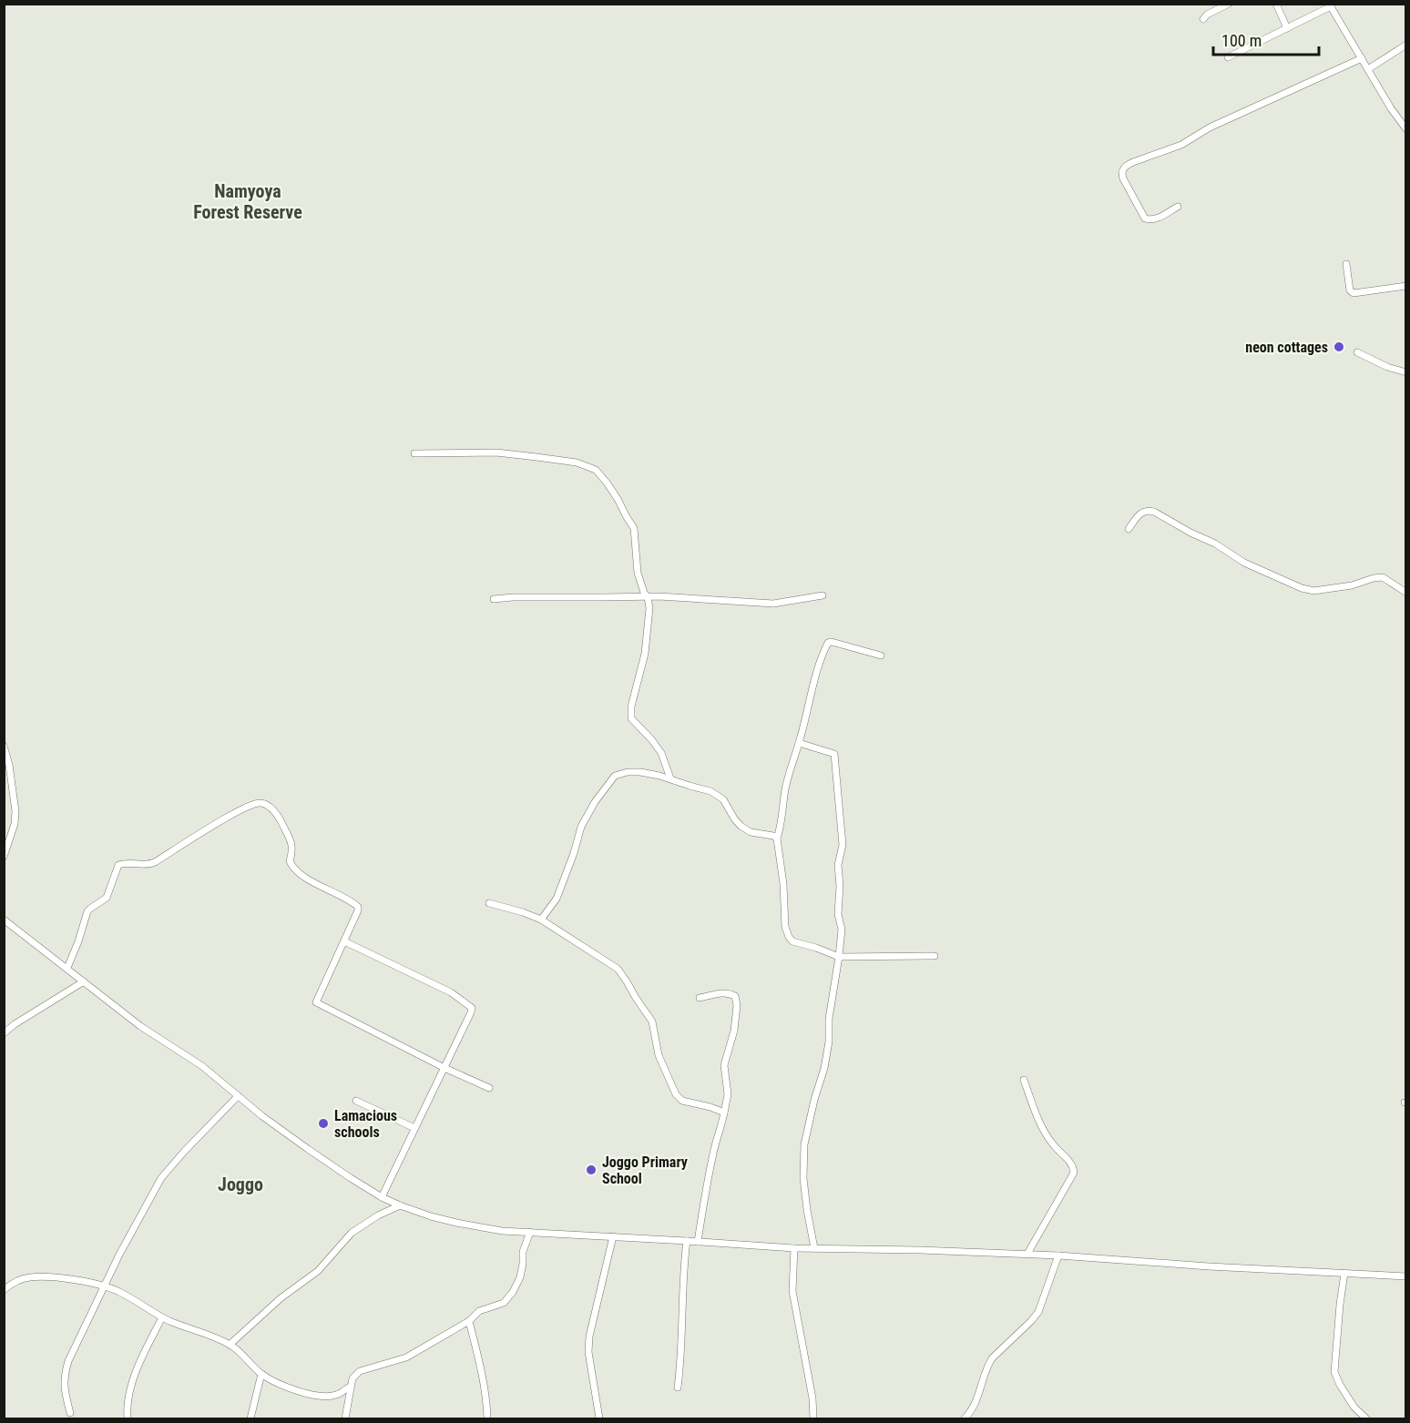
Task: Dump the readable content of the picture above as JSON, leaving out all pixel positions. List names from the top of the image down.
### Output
{
  "districts": ["Namyoya Forest Reserve", "Joggo"],
  "places": ["neon cottages", "Lamacious schools", "Joggo Primary School"],
  "scale_bar": "100 m"
}
